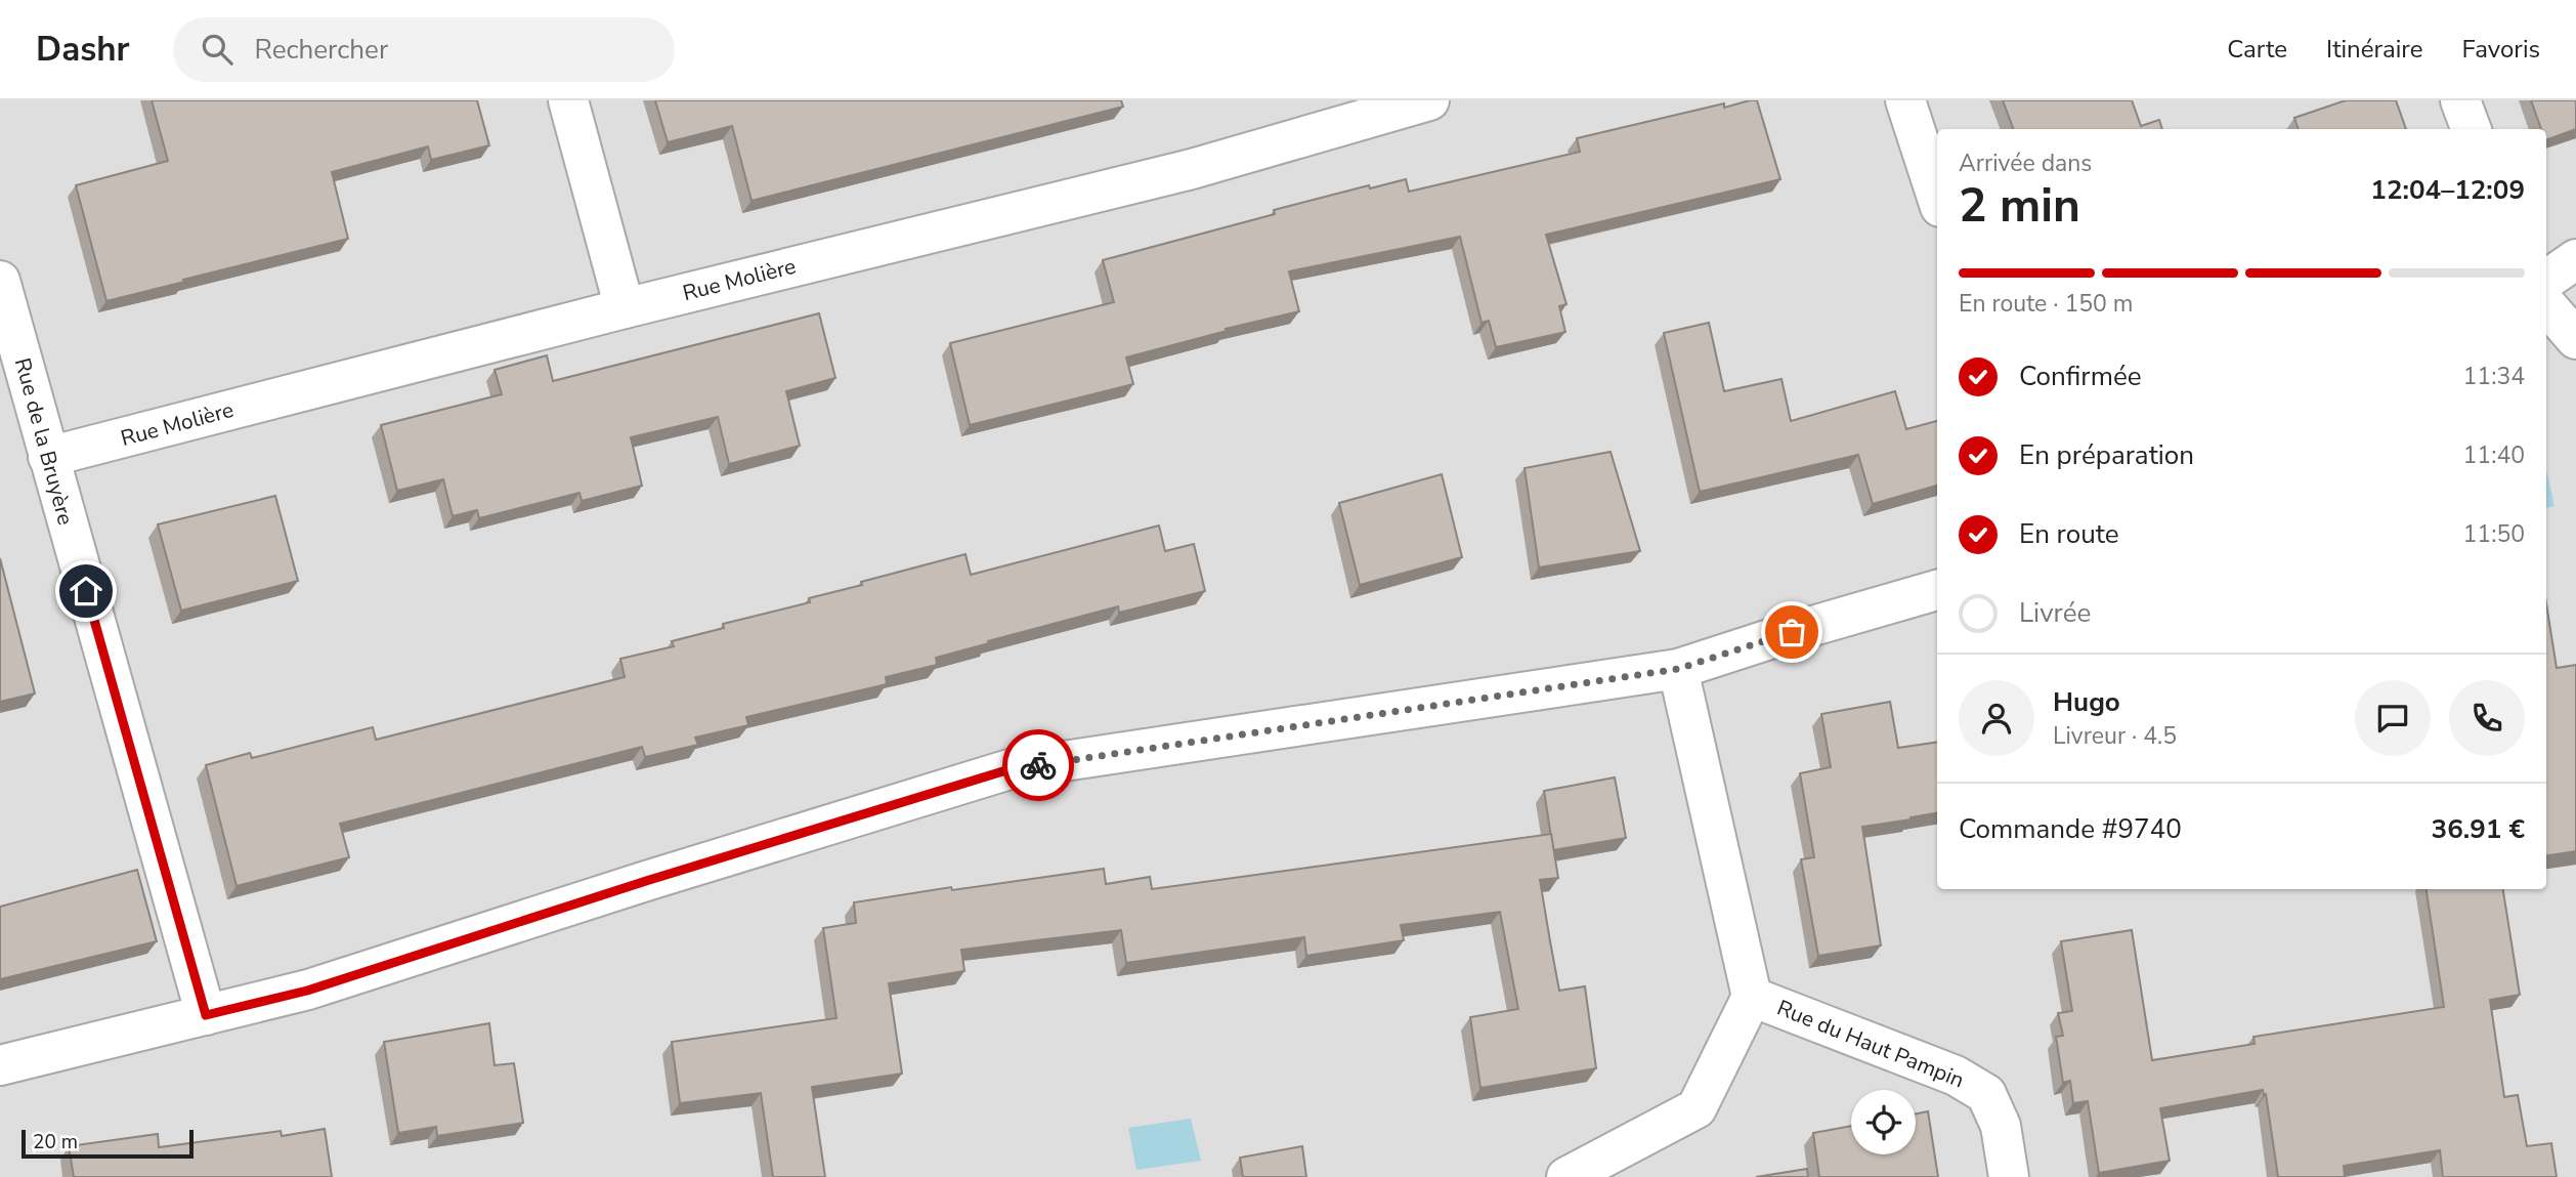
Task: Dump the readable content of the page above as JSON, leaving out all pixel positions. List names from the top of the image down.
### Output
{
  "streets": {
    "street": ["Rue Molière", "Rue de la Bruyère", "Rue du Haut Pampin"]
  },
  "crossings": [
    ["Rue Molière", "Rue de la Bruyère"]
  ],
  "scale_bar": "20 m",
  "page": {
    "header": "Dashr",
    "search": "Rechercher",
    "nav": ["Carte", "Itinéraire", "Favoris"],
    "heading": ["2 min", "Arrivée dans", "12:04–12:09"],
    "panel": [
      "Hugo",
      "Livreur · 4.5",
      "Commande #9740",
      "36.91 €"
    ],
    "bar": "En route · 150 m",
    "list": [
      ["Confirmée", "11:34"],
      ["En préparation", "11:40"],
      ["En route", "11:50"],
      "Livrée"
    ],
    "scale": "20 m"
  }
}
